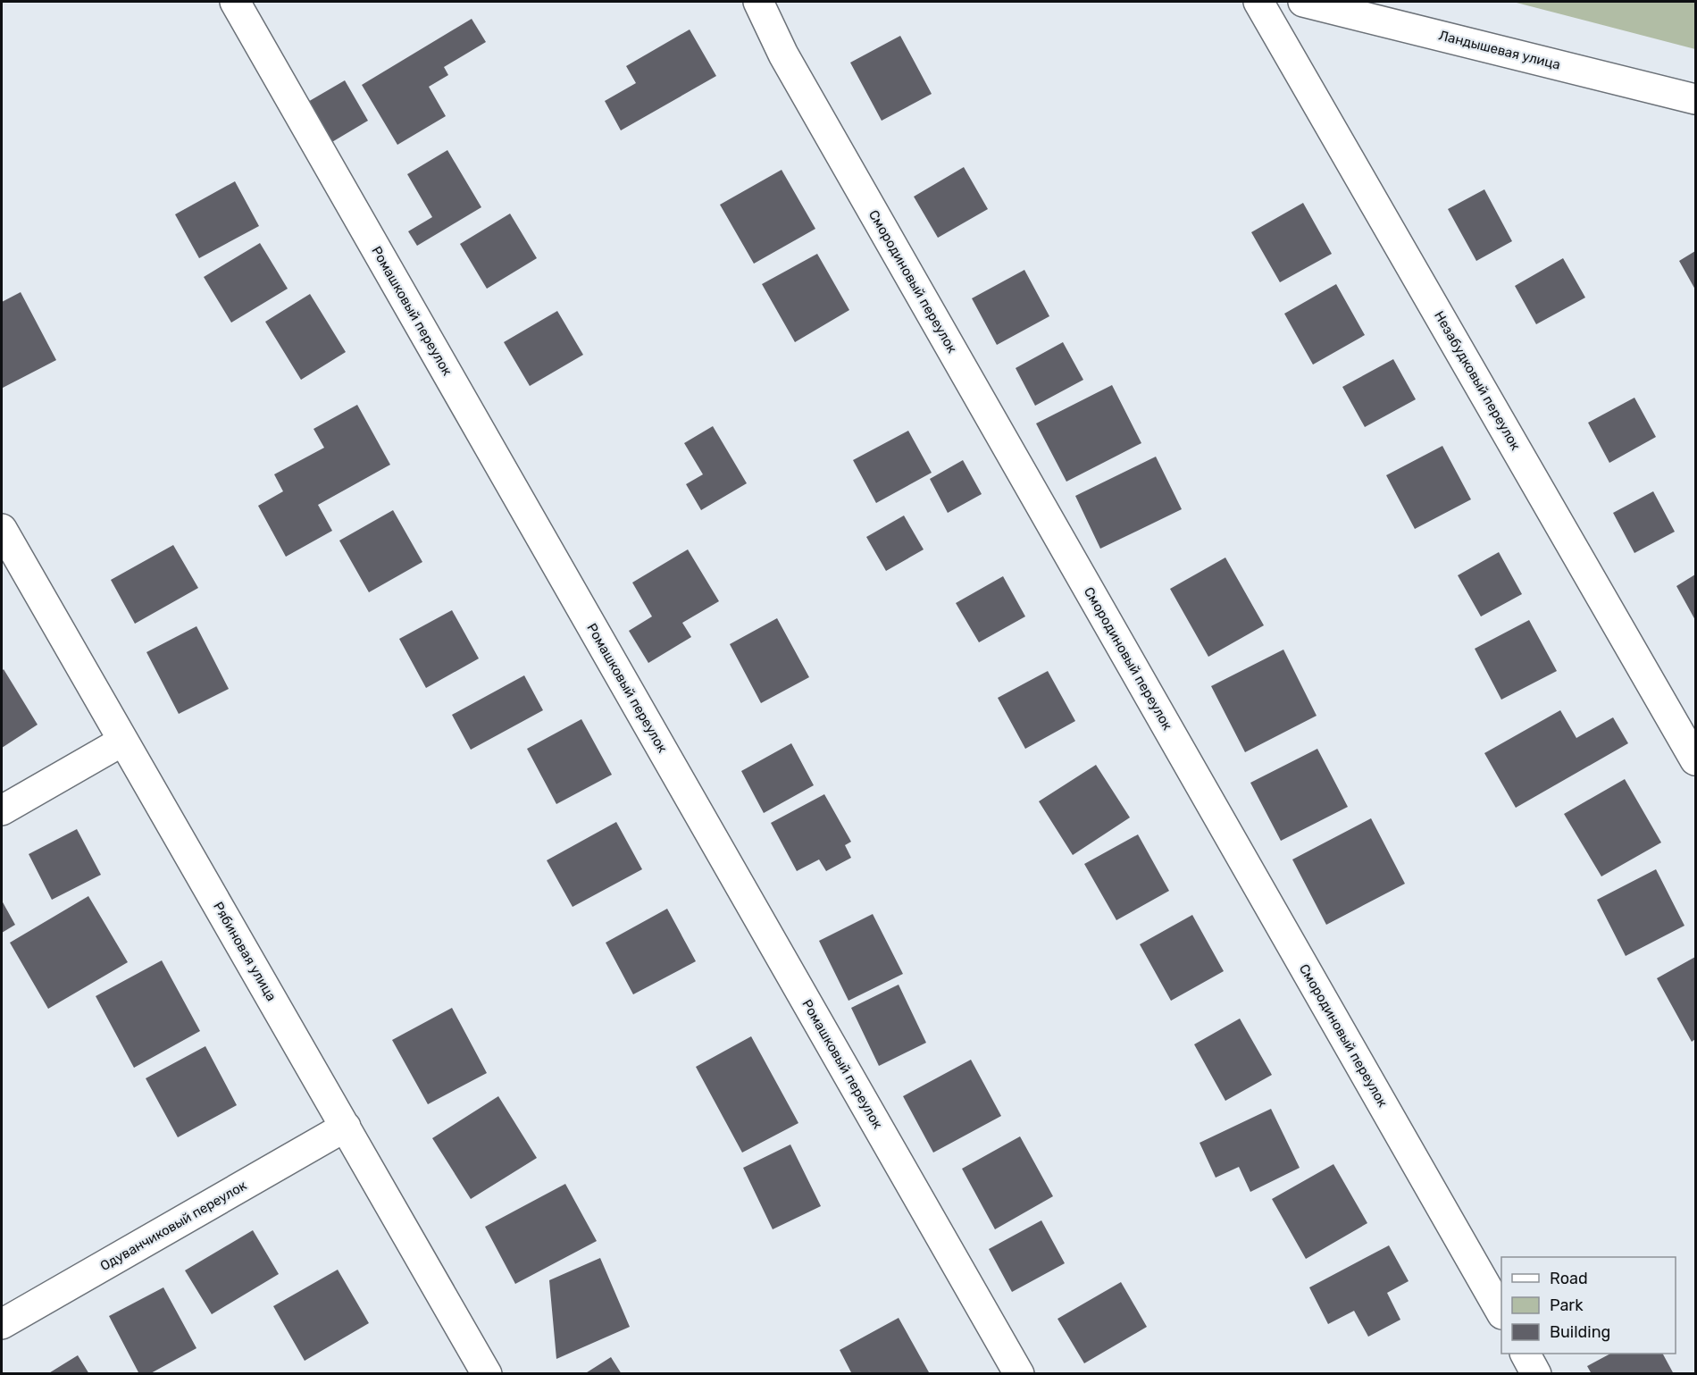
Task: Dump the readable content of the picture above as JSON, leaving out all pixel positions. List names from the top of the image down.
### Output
{
  "streets": {
    "street": [
      "Ландышевая улица",
      "Смородиновый переулок",
      "Ромашковый переулок",
      "Незабудковый переулок",
      "Рябиновая улица",
      "Одуванчиковый переулок"
    ]
  },
  "crossings": [
    ["Рябиновая улица", "Одуванчиковый переулок"]
  ],
  "legend": ["Road", "Park", "Building"]
}
